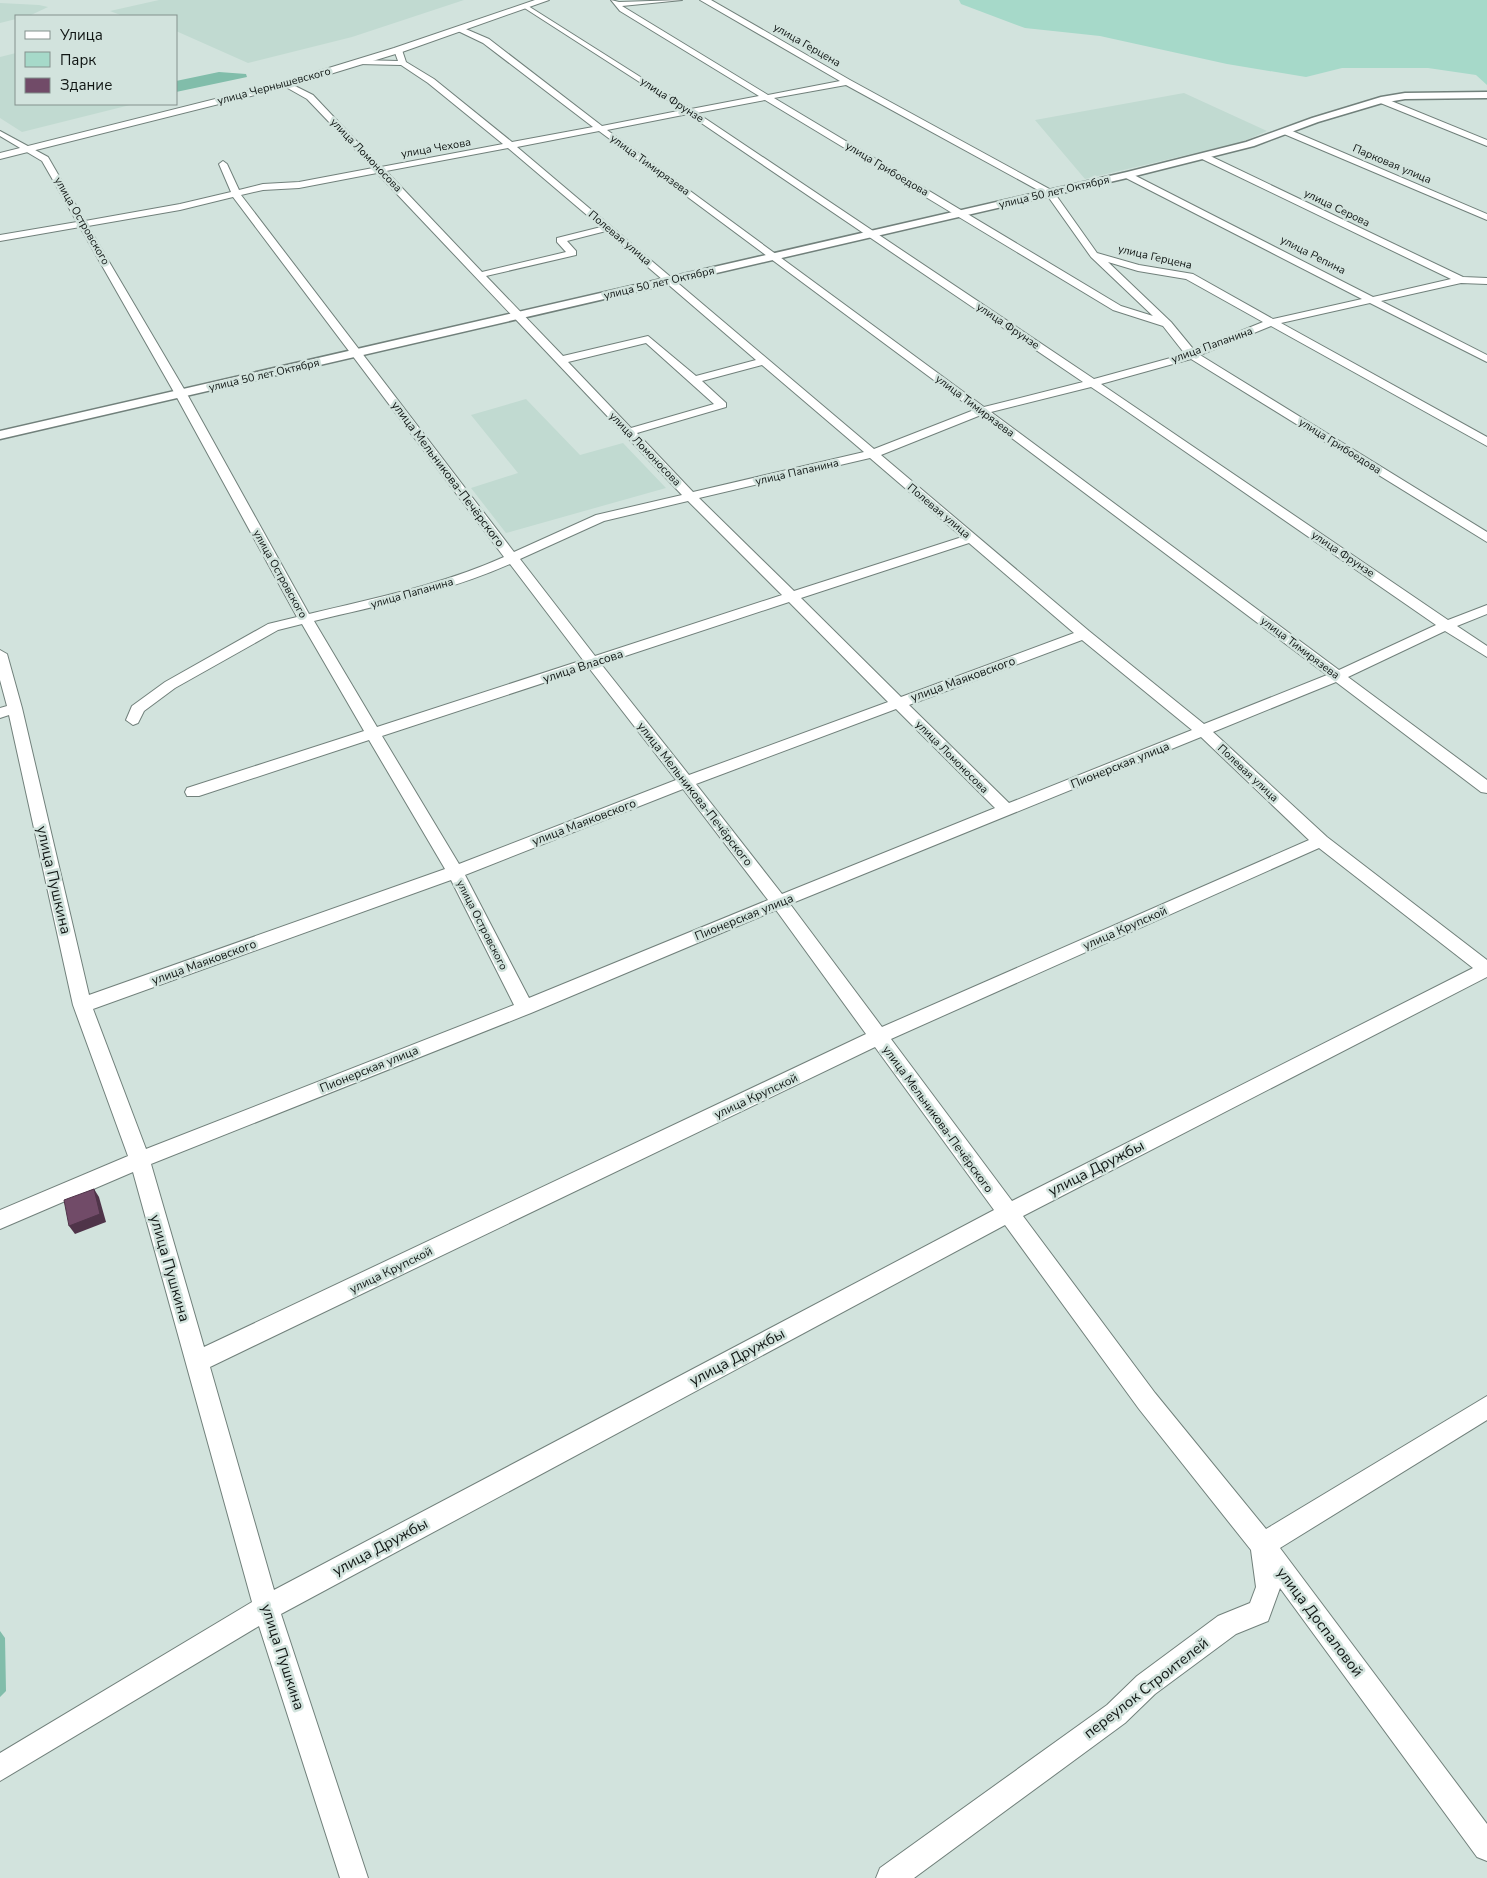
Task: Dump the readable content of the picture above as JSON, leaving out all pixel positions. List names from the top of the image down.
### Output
{
  "streets": {
    "main road": ["улица Чернышевского"],
    "street": [
      "улица Герцена",
      "улица Фрунзе",
      "улица Чехова",
      "улица Ломоносова",
      "Парковая улица",
      "улица Тимирязева",
      "улица Грибоедова",
      "улица 50 лет Октября",
      "улица Серова",
      "улица Островского",
      "Полевая улица",
      "улица Репина",
      "улица Папанина",
      "улица Мельникова-Печёрского",
      "улица Власова",
      "улица Маяковского",
      "Пионерская улица",
      "улица Пушкина",
      "улица Крупской",
      "улица Дружбы",
      "улица Доспаловой",
      "переулок Строителей"
    ]
  },
  "crossings": [
    ["улица Герцена", "улица Чехова"],
    ["улица Герцена", "улица Грибоедова"],
    ["улица Герцена", "улица 50 лет Октября"],
    ["улица Герцена", "улица Папанина"],
    ["улица Чернышевского", "улица Фрунзе"],
    ["улица Чернышевского", "улица Ломоносова"],
    ["улица Чернышевского", "улица Тимирязева"],
    ["улица Чернышевского", "улица Островского"],
    ["улица Фрунзе", "улица Чехова"],
    ["улица Фрунзе", "улица 50 лет Октября"],
    ["улица Фрунзе", "улица Папанина"],
    ["улица Фрунзе", "Пионерская улица"],
    ["улица Чехова", "улица Ломоносова"],
    ["улица Чехова", "улица Тимирязева"],
    ["улица Чехова", "улица Грибоедова"],
    ["улица Чехова", "улица Островского"],
    ["улица Чехова", "Полевая улица"],
    ["улица Чехова", "улица Мельникова-Печёрского"],
    ["улица Ломоносова", "улица 50 лет Октября"],
    ["улица Ломоносова", "улица Папанина"],
    ["улица Ломоносова", "улица Власова"],
    ["улица Ломоносова", "улица Маяковского"],
    ["улица Ломоносова", "Пионерская улица"],
    ["Парковая улица", "улица 50 лет Октября"],
    ["улица Тимирязева", "улица 50 лет Октября"],
    ["улица Тимирязева", "улица Папанина"],
    ["улица Тимирязева", "Пионерская улица"],
    ["улица Грибоедова", "улица 50 лет Октября"],
    ["улица Грибоедова", "улица Папанина"],
    ["улица 50 лет Октября", "улица Серова"],
    ["улица 50 лет Октября", "улица Островского"],
    ["улица 50 лет Октября", "Полевая улица"],
    ["улица 50 лет Октября", "улица Репина"],
    ["улица 50 лет Октября", "улица Мельникова-Печёрского"],
    ["улица Серова", "улица Папанина"],
    ["улица Островского", "улица Папанина"],
    ["улица Островского", "улица Власова"],
    ["улица Островского", "улица Маяковского"],
    ["улица Островского", "Пионерская улица"],
    ["Полевая улица", "улица Папанина"],
    ["Полевая улица", "улица Власова"],
    ["Полевая улица", "улица Маяковского"],
    ["Полевая улица", "Пионерская улица"],
    ["Полевая улица", "улица Крупской"],
    ["Полевая улица", "улица Дружбы"],
    ["улица Репина", "улица Папанина"],
    ["улица Папанина", "улица Мельникова-Печёрского"],
    ["улица Мельникова-Печёрского", "улица Власова"],
    ["улица Мельникова-Печёрского", "улица Маяковского"],
    ["улица Мельникова-Печёрского", "Пионерская улица"],
    ["улица Мельникова-Печёрского", "улица Крупской"],
    ["улица Мельникова-Печёрского", "улица Дружбы"],
    ["улица Мельникова-Печёрского", "улица Доспаловой"],
    ["улица Маяковского", "улица Пушкина"],
    ["Пионерская улица", "улица Пушкина"],
    ["улица Пушкина", "улица Крупской"],
    ["улица Пушкина", "улица Дружбы"],
    ["улица Доспаловой", "переулок Строителей"]
  ],
  "legend": ["Улица", "Парк", "Здание"]
}
